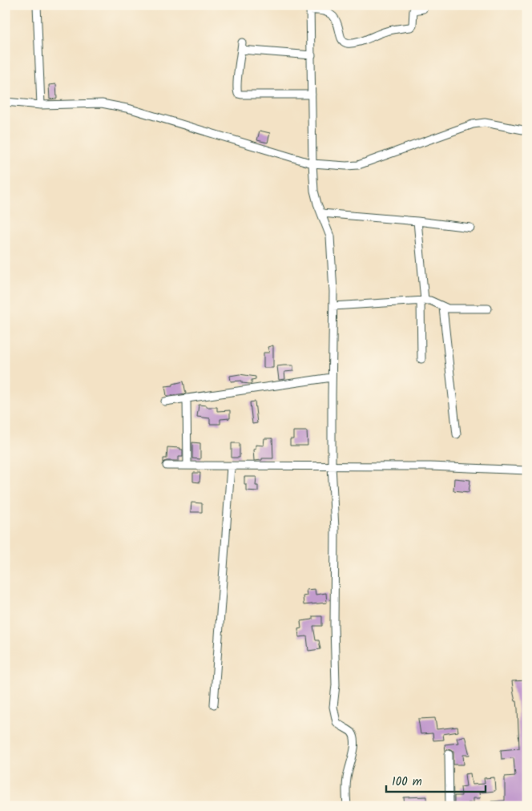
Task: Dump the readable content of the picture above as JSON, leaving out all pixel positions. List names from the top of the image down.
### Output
{
  "scale_bar": "100 m"
}
